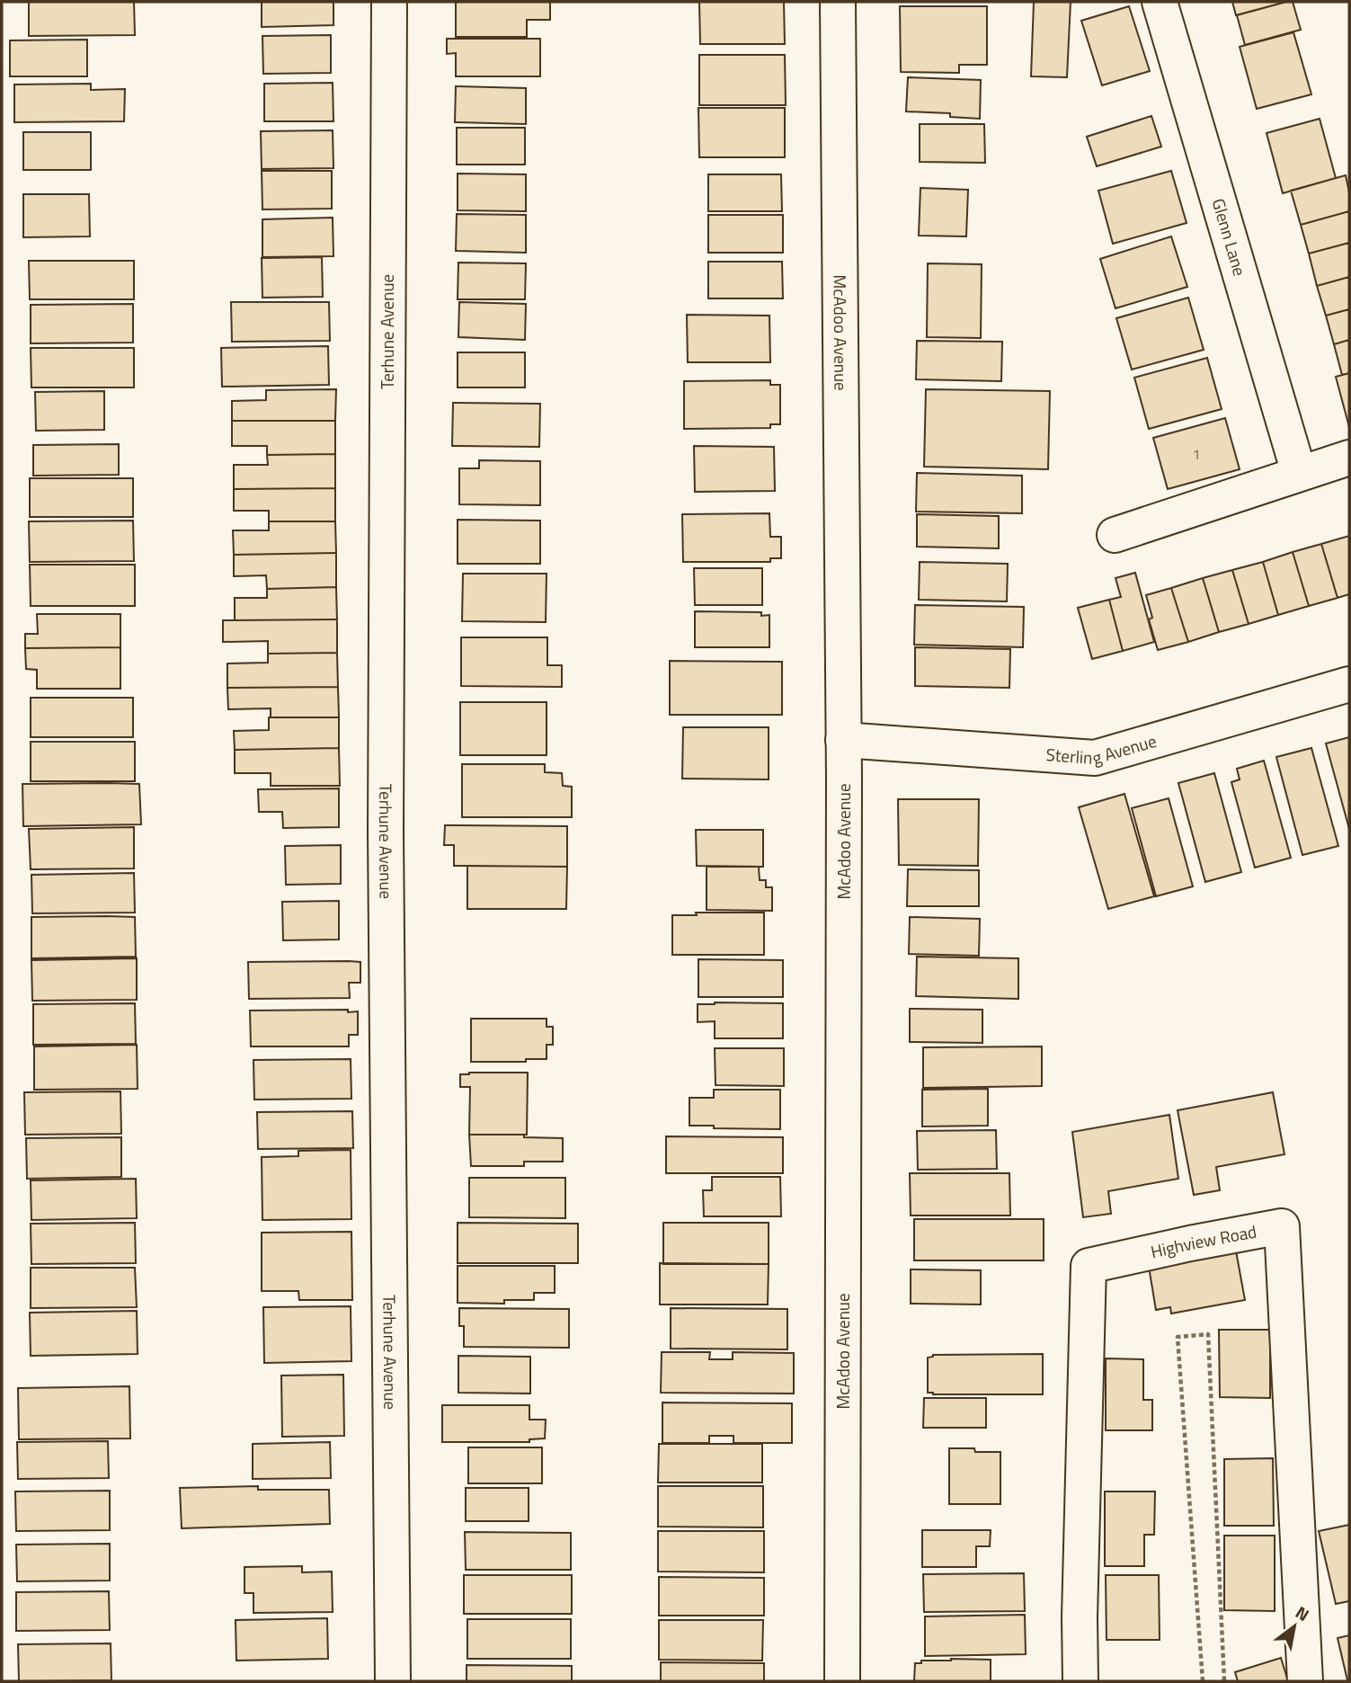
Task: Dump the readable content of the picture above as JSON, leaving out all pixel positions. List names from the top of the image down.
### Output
{
  "streets": {
    "street": [
      "Glenn Lane",
      "Terhune Avenue",
      "McAdoo Avenue",
      "Sterling Avenue",
      "Highview Road"
    ]
  },
  "crossings": [
    ["McAdoo Avenue", "Sterling Avenue"]
  ],
  "house_numbers": ["1"],
  "north": "top right"
}
